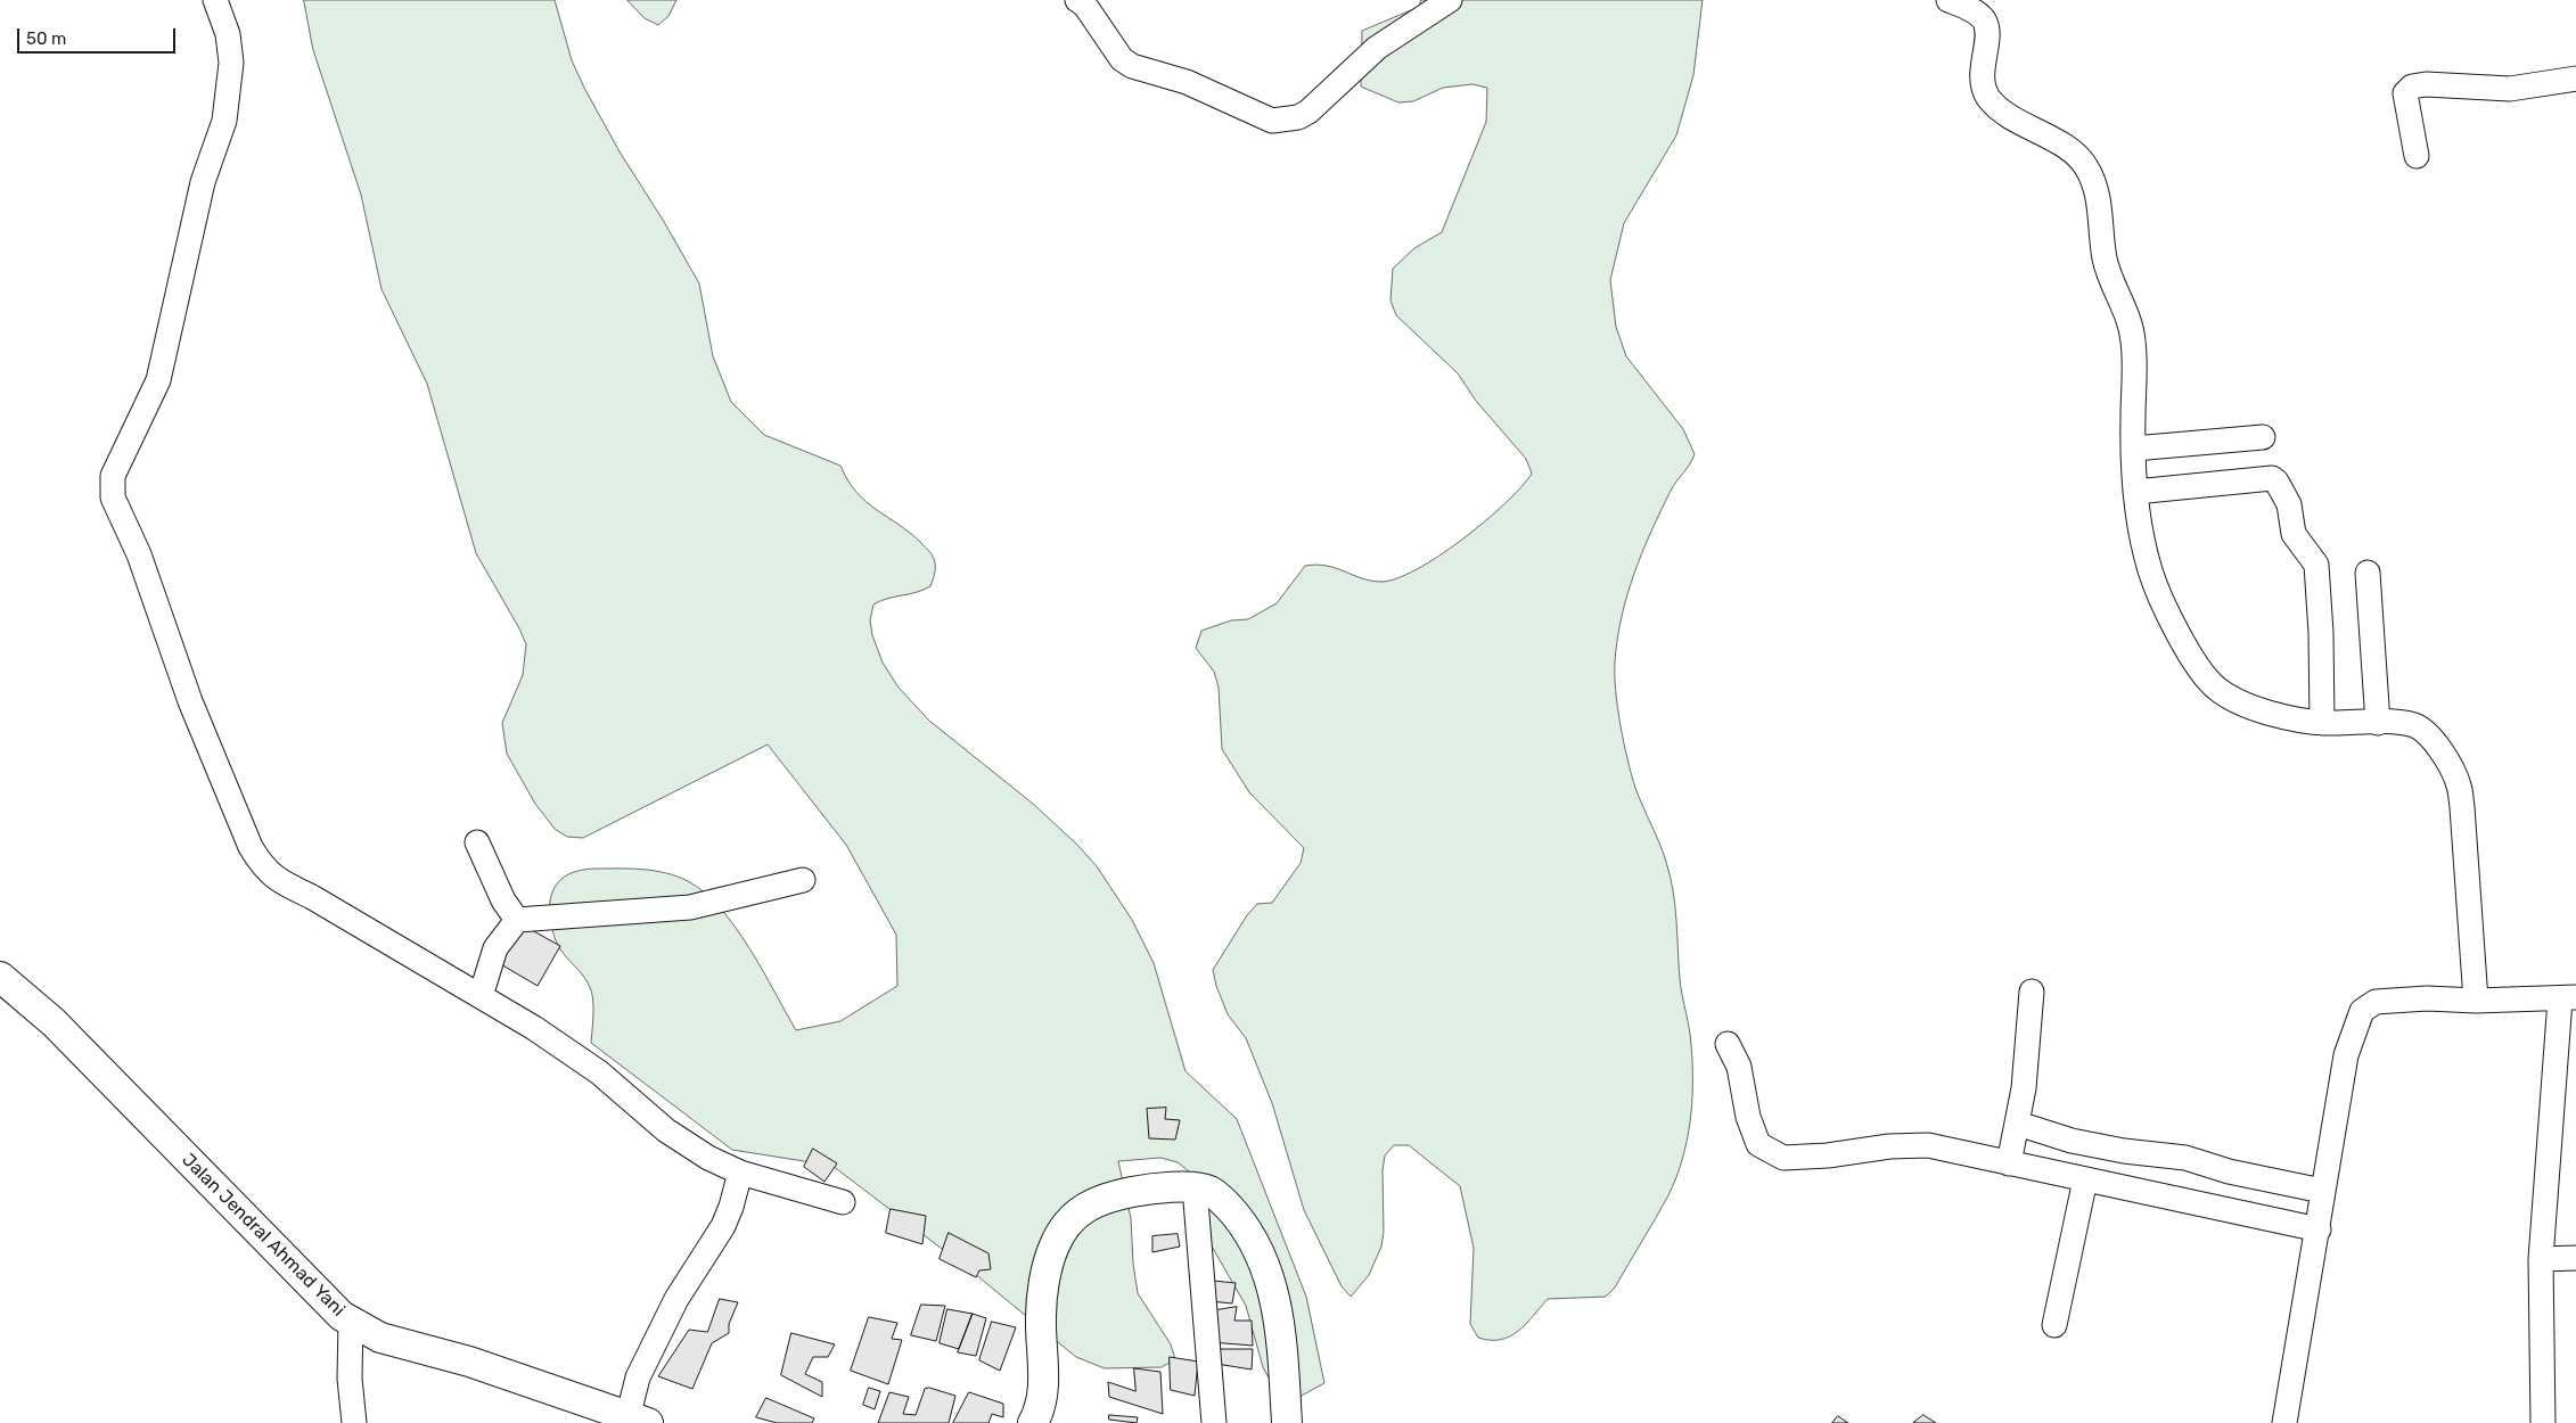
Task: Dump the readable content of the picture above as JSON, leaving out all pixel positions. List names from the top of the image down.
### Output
{
  "streets": {
    "main road": ["Jalan Jendral Ahmad Yani"]
  },
  "scale_bar": "50 m"
}
